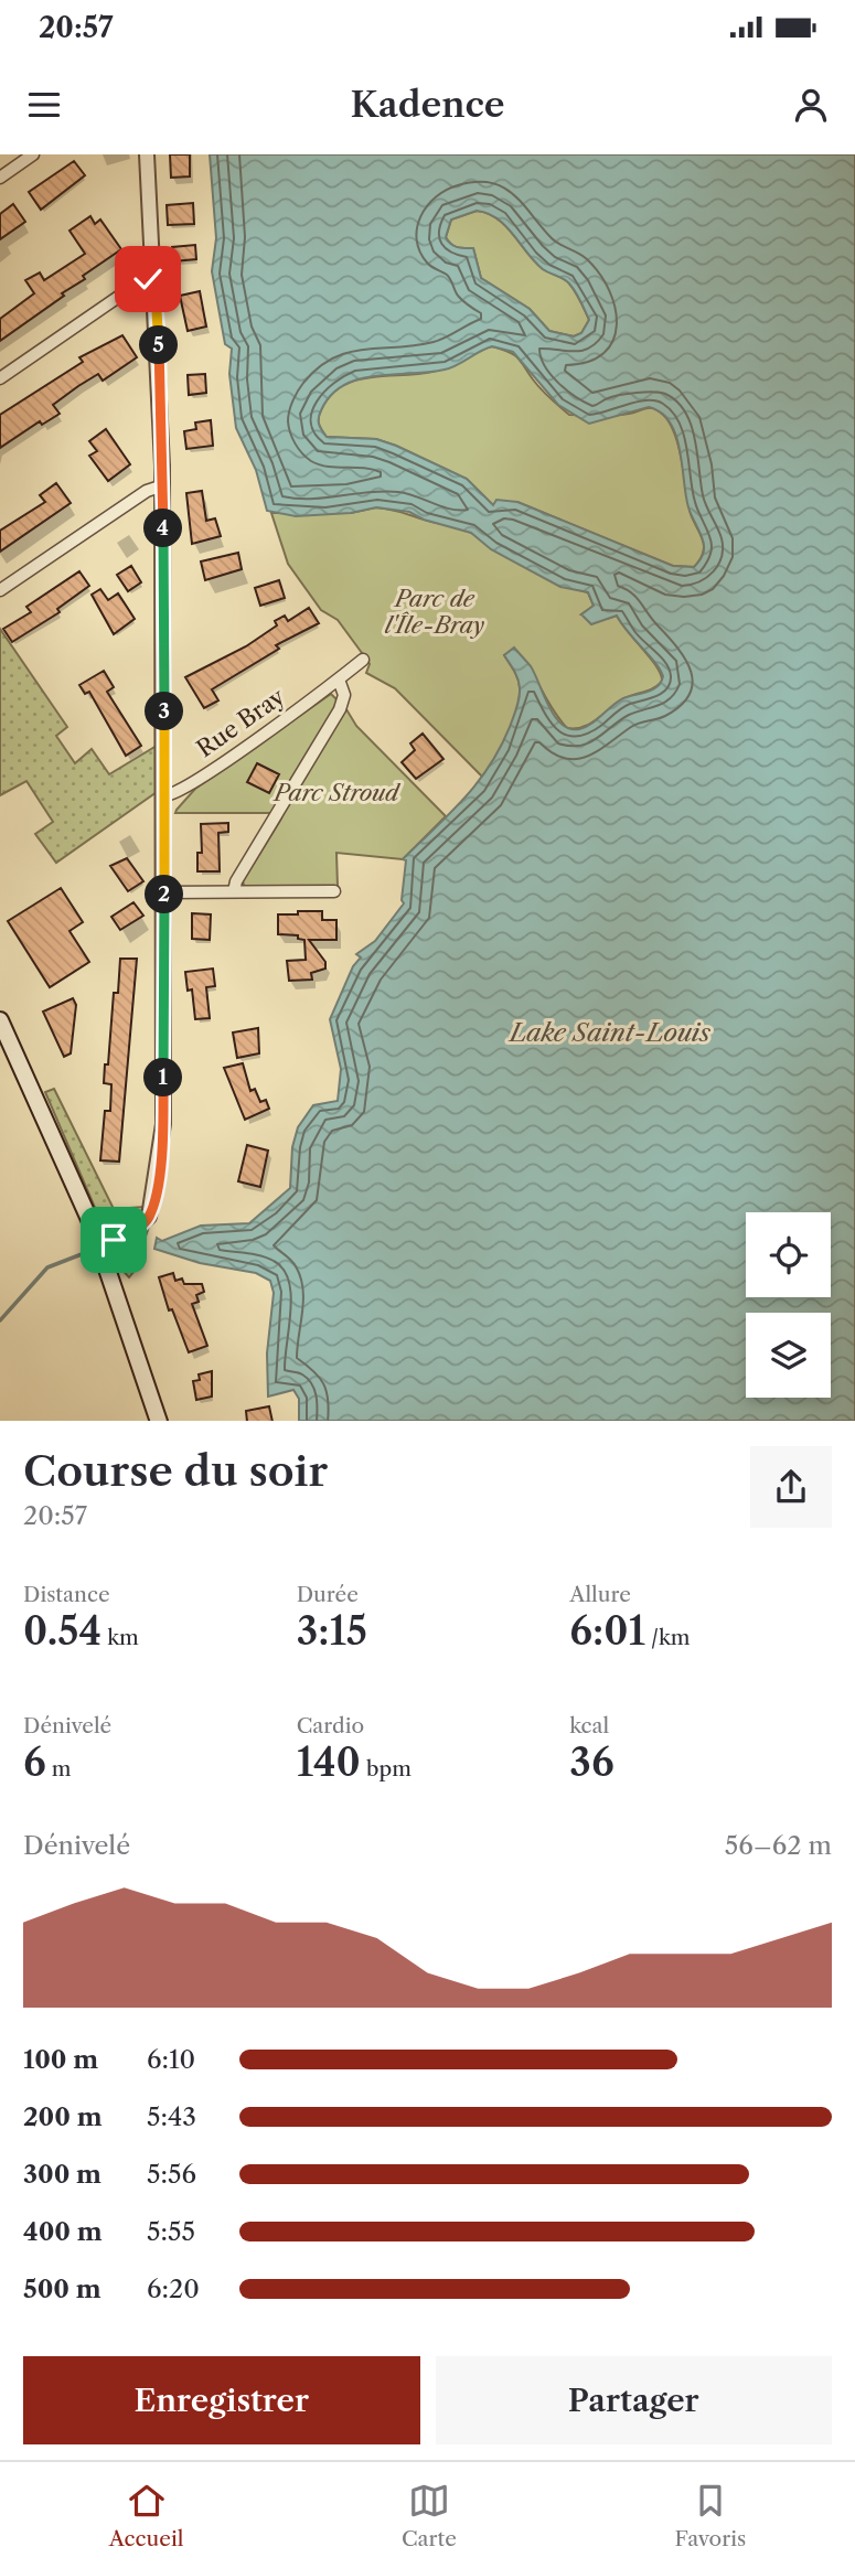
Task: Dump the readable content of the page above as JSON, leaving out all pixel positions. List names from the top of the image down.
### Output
{
  "streets": {
    "street": ["Rue Bray"]
  },
  "water": ["Lake Saint-Louis"],
  "parks": ["Parc de l'Île-Bray", "Parc Stroud"],
  "page": {
    "status": "20:57",
    "header": "Kadence",
    "pins": [
      "5",
      "4",
      "3",
      "2",
      "1"
    ],
    "heading": ["Course du soir", "20:57"],
    "stats": [
      ["Distance", "0.54 km"],
      ["Durée", "3:15"],
      ["Allure", "6:01 /km"],
      ["Dénivelé", "6 m"],
      ["Cardio", "140 bpm"],
      ["kcal", "36"]
    ],
    "chart": ["Dénivelé", "56–62 m"],
    "list": [
      {
        "name": "100 m",
        "note": "6:10"
      },
      {
        "name": "200 m",
        "note": "5:43"
      },
      {
        "name": "300 m",
        "note": "5:56"
      },
      {
        "name": "400 m",
        "note": "5:55"
      },
      {
        "name": "500 m",
        "note": "6:20"
      }
    ],
    "buttons": ["Enregistrer", "Partager"],
    "tabs": ["Accueil", "Carte", "Favoris"]
  }
}
